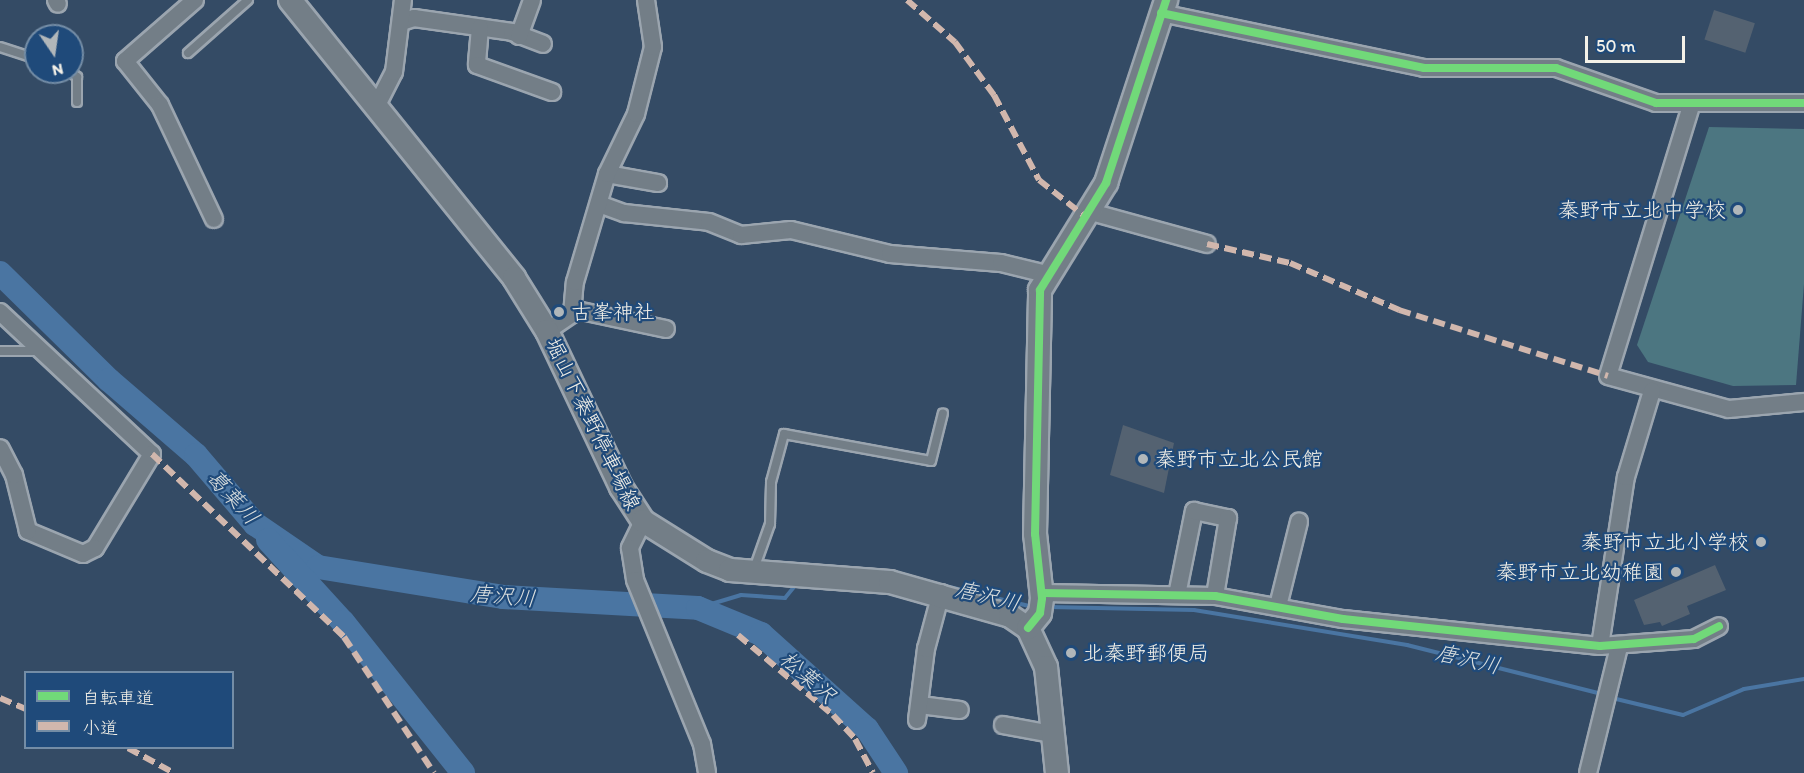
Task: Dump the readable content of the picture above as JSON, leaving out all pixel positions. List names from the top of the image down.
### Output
{
  "streets": {
    "main road": ["堀山下秦野停車場線"]
  },
  "water": ["葛葉川", "唐沢川", "松葉沢"],
  "places": [
    "秦野市立北中学校",
    "古峯神社",
    "秦野市立北公民館",
    "秦野市立北小学校",
    "秦野市立北幼稚園",
    "北秦野郵便局"
  ],
  "legend": ["自転車道", "小道"],
  "scale_bar": "50 m",
  "north": "bottom"
}
